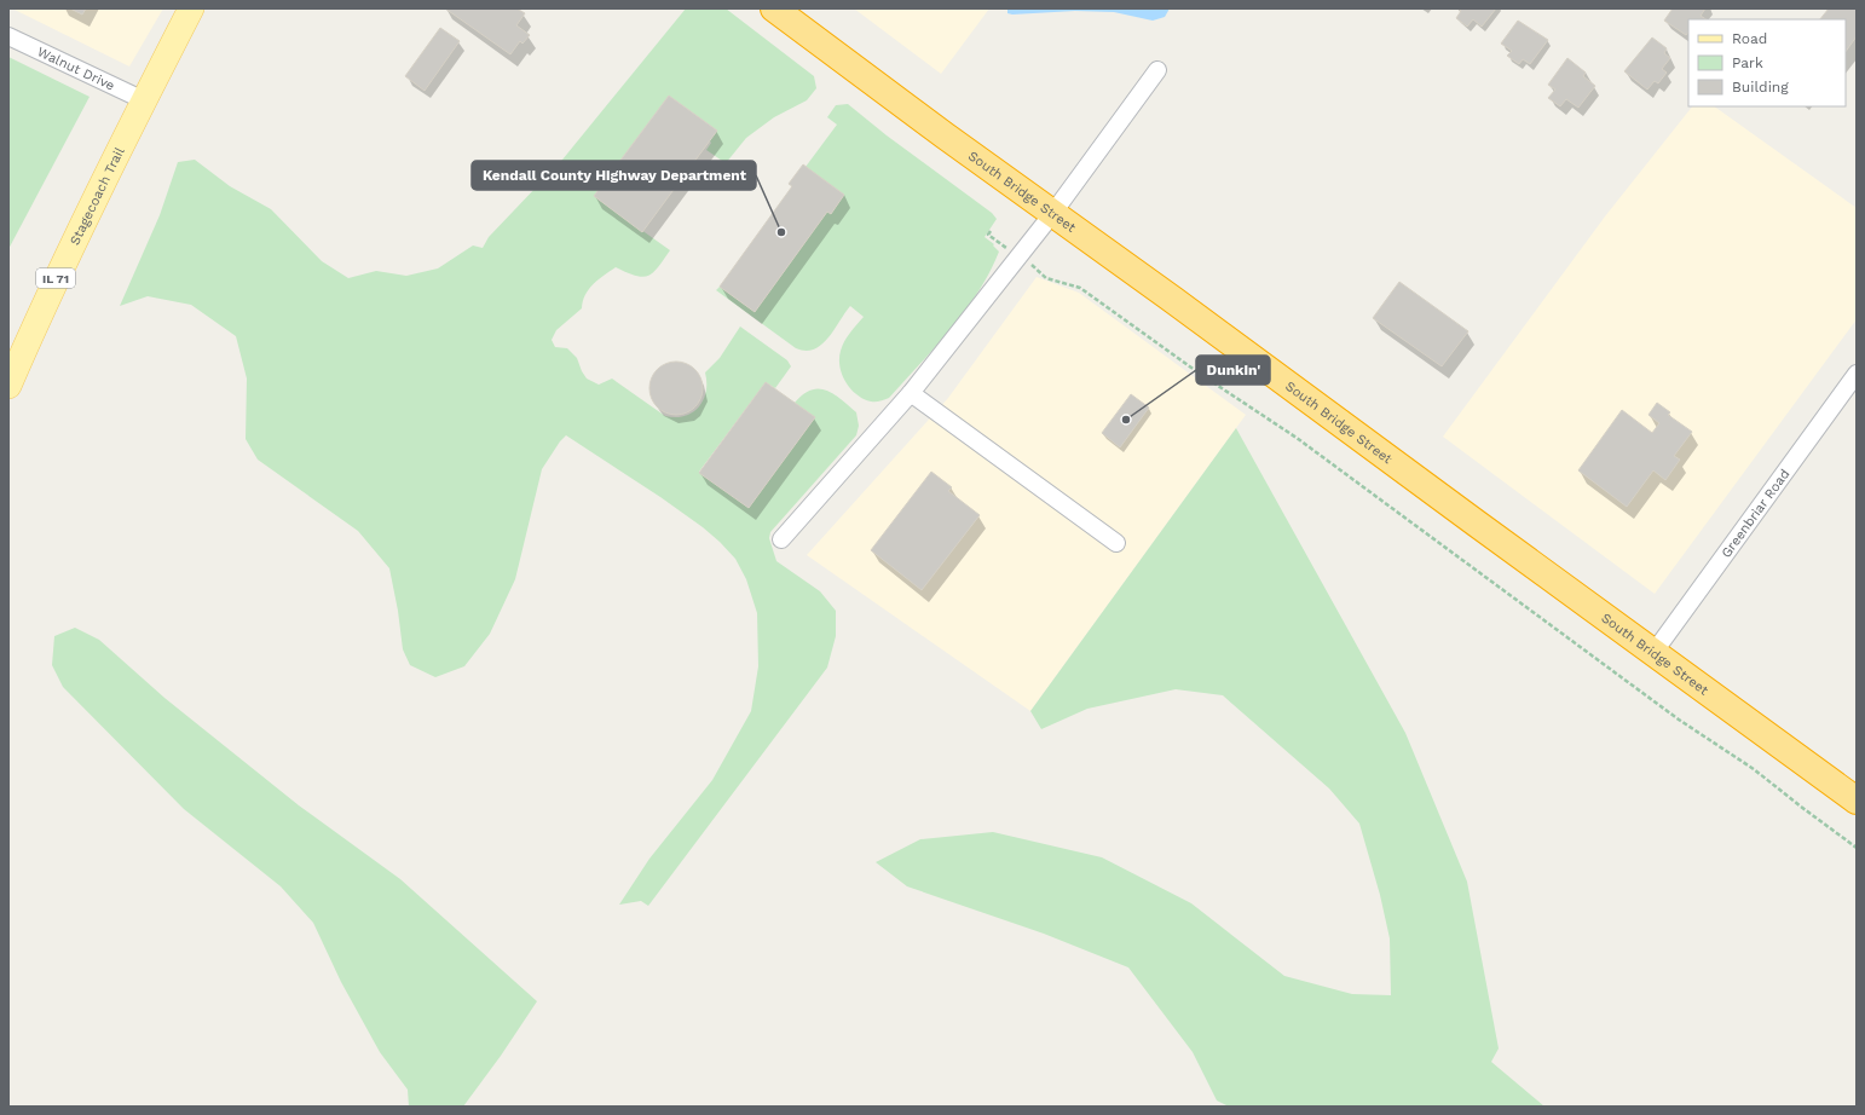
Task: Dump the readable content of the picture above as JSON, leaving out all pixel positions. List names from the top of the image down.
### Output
{
  "streets": {
    "highway": ["South Bridge Street"],
    "main road": ["Stagecoach Trail", "IL 71"],
    "street": ["Walnut Drive", "Greenbriar Road"]
  },
  "crossings": [
    ["Walnut Drive", "Stagecoach Trail"],
    ["South Bridge Street", "Greenbriar Road"]
  ],
  "places": ["Kendall County Highway Department", "Dunkin'"],
  "legend": ["Road", "Park", "Building"]
}
